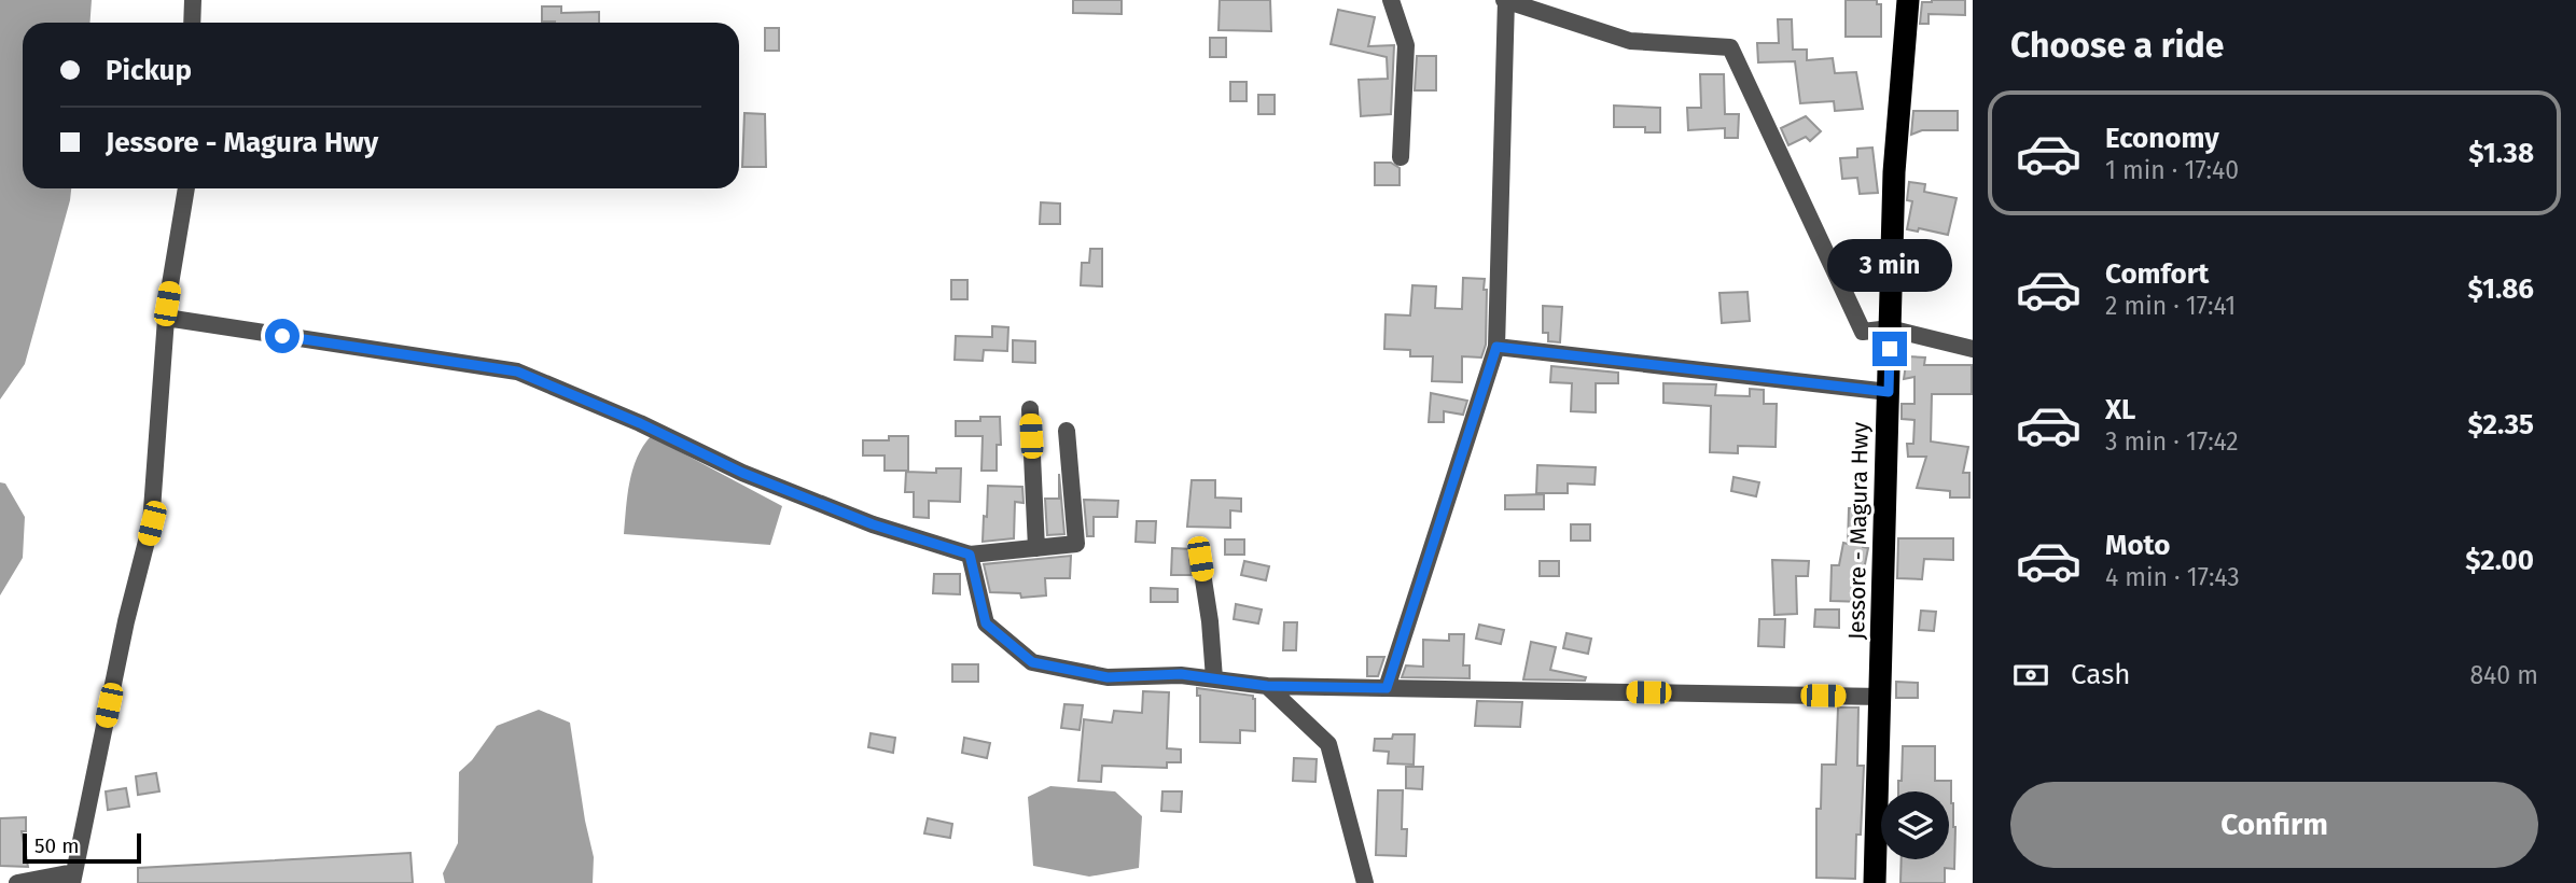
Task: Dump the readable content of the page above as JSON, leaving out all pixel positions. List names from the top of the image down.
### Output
{
  "streets": {
    "highway": ["Jessore - Magura Hwy"]
  },
  "scale_bar": "50 m",
  "page": {
    "heading": "Choose a ride",
    "banner": ["Pickup", "Jessore - Magura Hwy"],
    "list": [
      {
        "name": "Economy",
        "note": "1 min · 17:40",
        "value": "$1.38"
      },
      {
        "name": "Comfort",
        "note": "2 min · 17:41",
        "value": "$1.86"
      },
      {
        "name": "XL",
        "note": "3 min · 17:42",
        "value": "$2.35"
      },
      {
        "name": "Moto",
        "note": "4 min · 17:43",
        "value": "$2.00"
      }
    ],
    "bubble": "3 min",
    "pay": ["Cash", "840 m"],
    "buttons": "Confirm",
    "scale": "50 m"
  }
}
